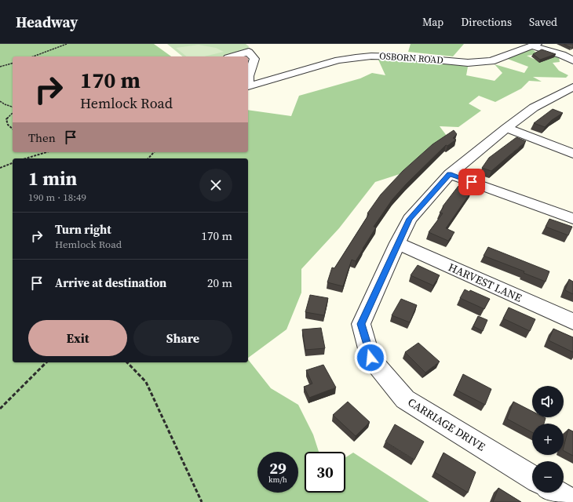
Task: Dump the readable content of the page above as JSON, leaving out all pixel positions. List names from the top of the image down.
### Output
{
  "streets": {
    "street": ["OSBORN ROAD", "HARVEST LANE", "CARRIAGE DRIVE"]
  },
  "crossings": [
    ["HARVEST LANE", "CARRIAGE DRIVE"]
  ],
  "page": {
    "header": "Headway",
    "nav": ["Map", "Directions", "Saved"],
    "turn": ["170 m", "Hemlock Road"],
    "then": "Then",
    "heading": ["1 min", "190 m · 18:49"],
    "list": [
      {
        "name": "Turn right",
        "note": "Hemlock Road",
        "value": "170 m"
      },
      {
        "name": "Arrive at destination",
        "value": "20 m"
      }
    ],
    "buttons": ["Exit", "Share"],
    "map_buttons": ["+", "−"],
    "speed": "29 km/h",
    "limit": "30"
  }
}
